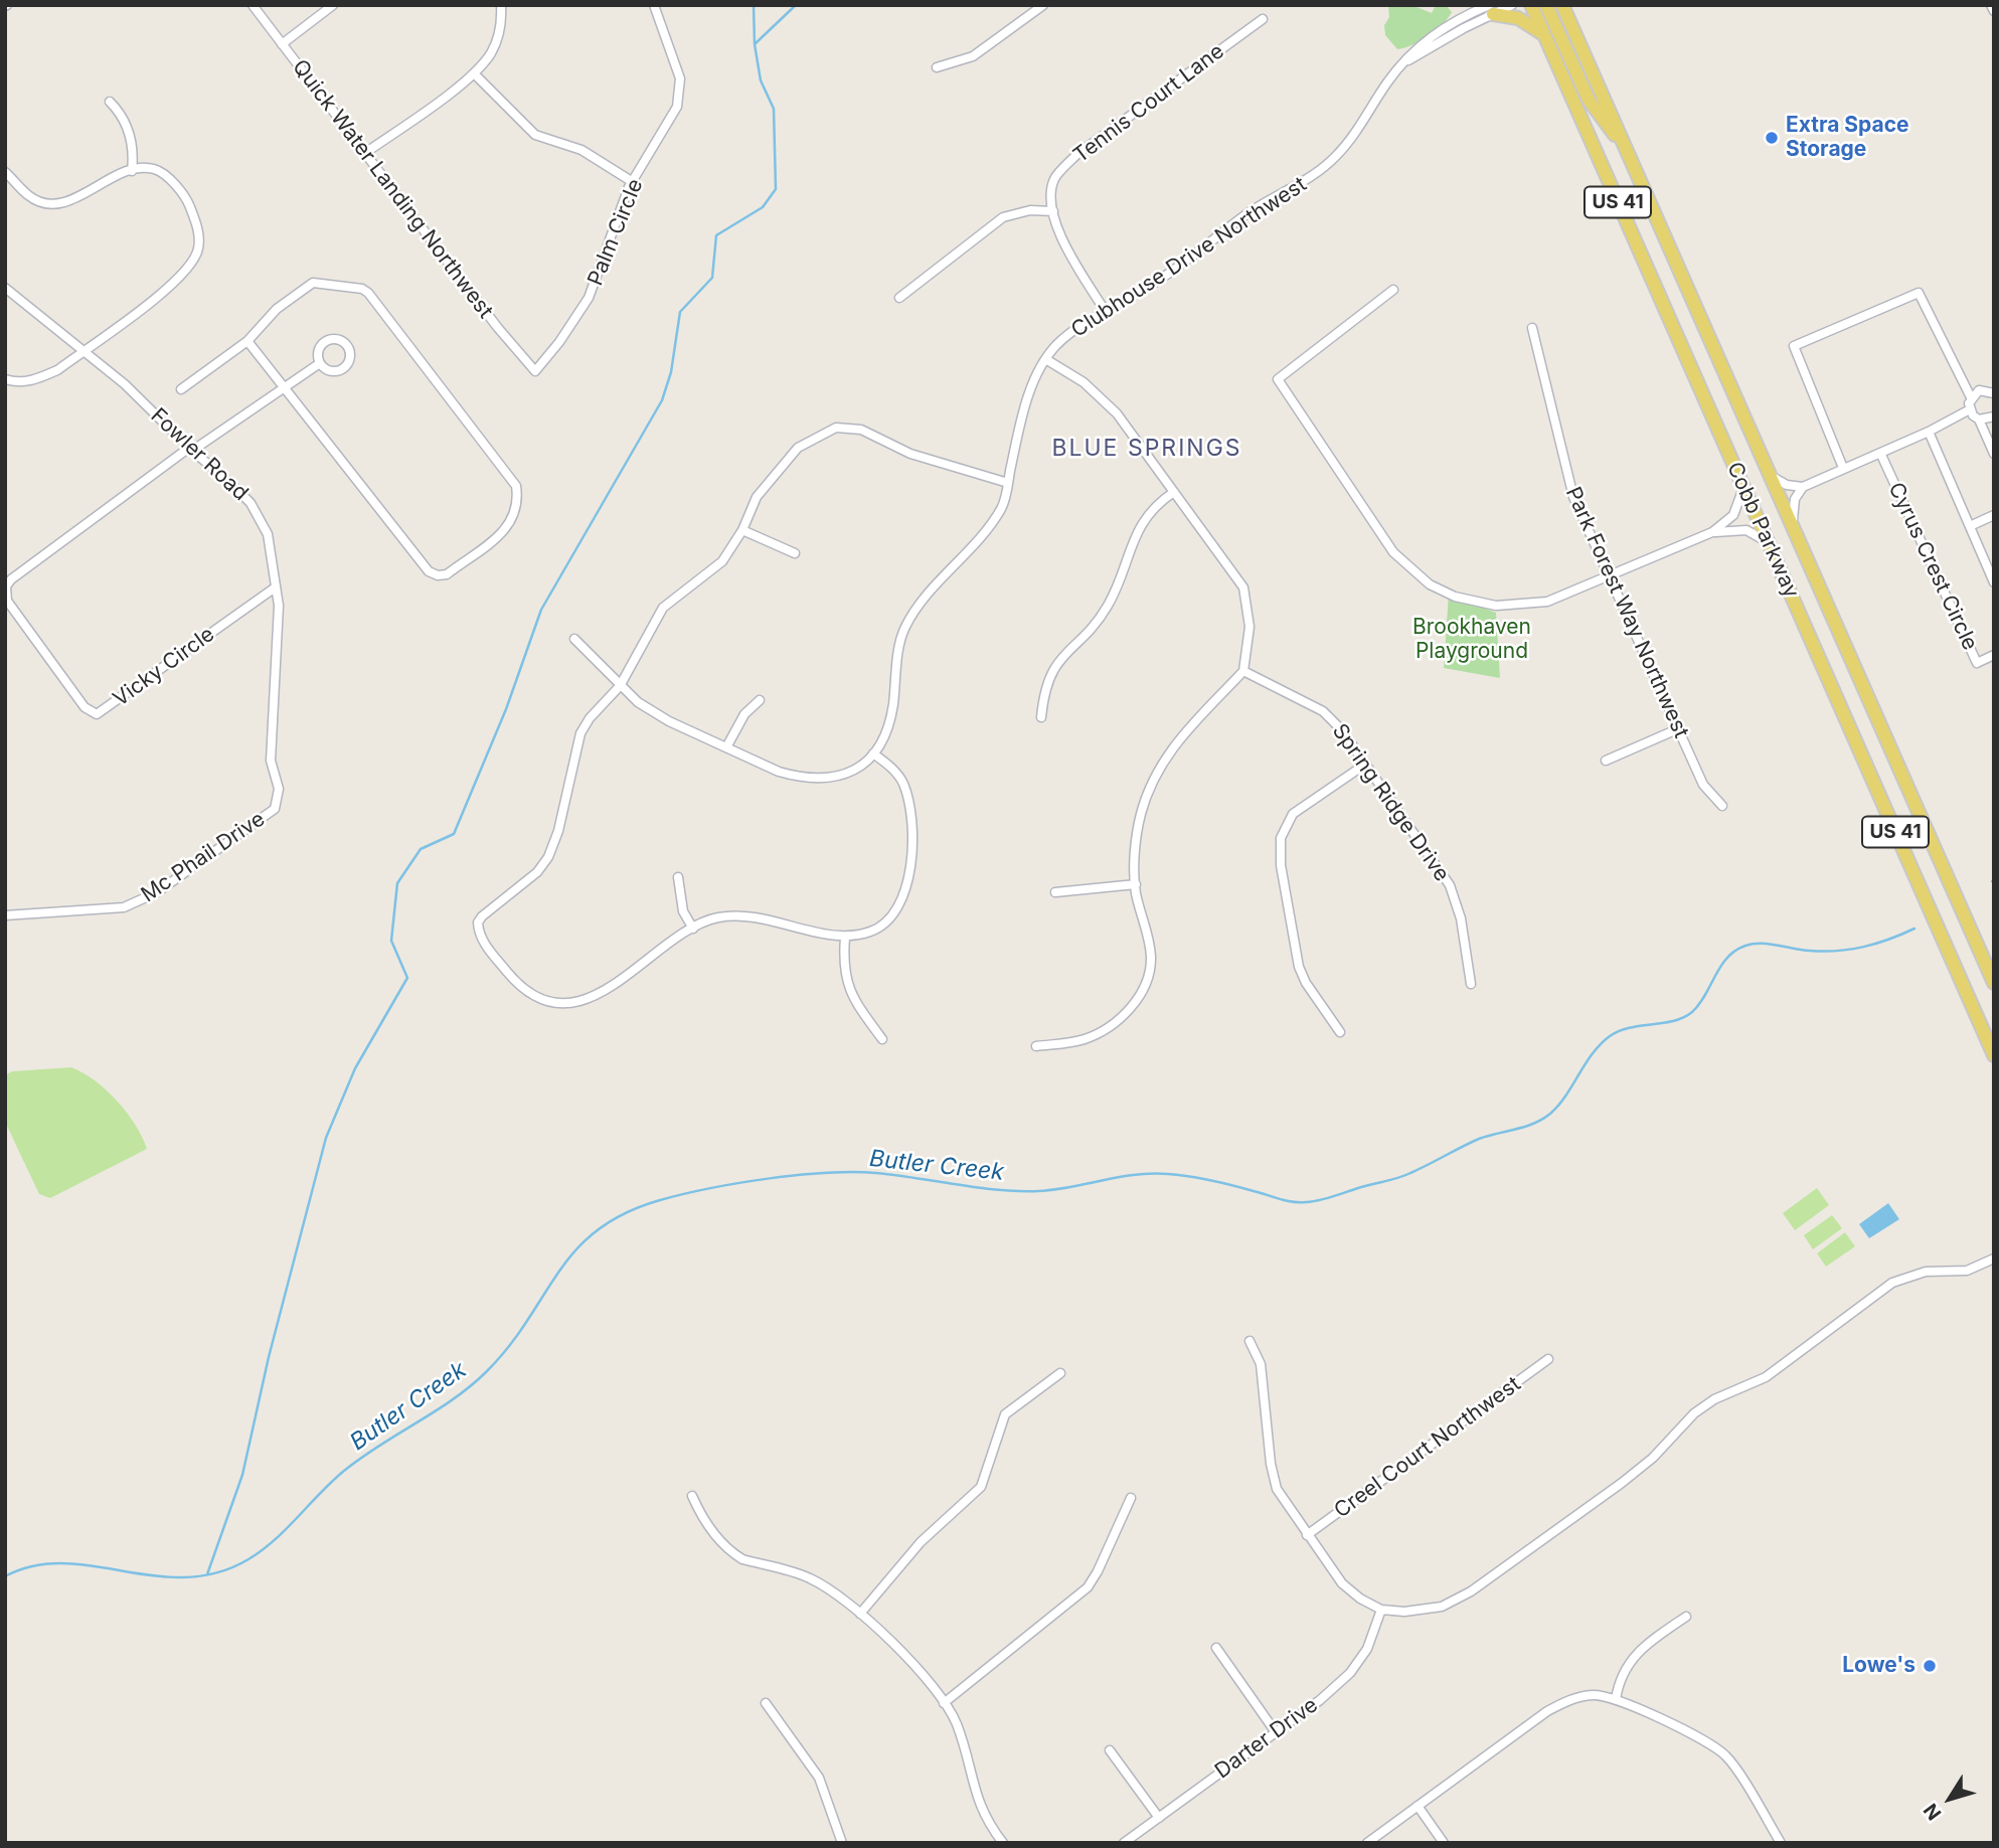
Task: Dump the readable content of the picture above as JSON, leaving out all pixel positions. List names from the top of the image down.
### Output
{
  "streets": {
    "main road": ["US 41", "Cobb Parkway"],
    "street": [
      "Tennis Court Lane",
      "Quick Water Landing Northwest",
      "Palm Circle",
      "Clubhouse Drive Northwest",
      "Fowler Road",
      "Cyrus Crest Circle",
      "Park Forest Way Northwest",
      "Vicky Circle",
      "Spring Ridge Drive",
      "Mc Phail Drive",
      "Creel Court Northwest",
      "Darter Drive"
    ]
  },
  "crossings": [
    ["Tennis Court Lane", "Clubhouse Drive Northwest"],
    ["Quick Water Landing Northwest", "Palm Circle"],
    ["Fowler Road", "Vicky Circle"],
    ["Fowler Road", "Mc Phail Drive"]
  ],
  "districts": ["BLUE SPRINGS"],
  "water": ["Butler Creek"],
  "parks": ["Brookhaven Playground"],
  "places": ["Extra Space Storage", "Lowe's"],
  "north": "bottom left"
}
